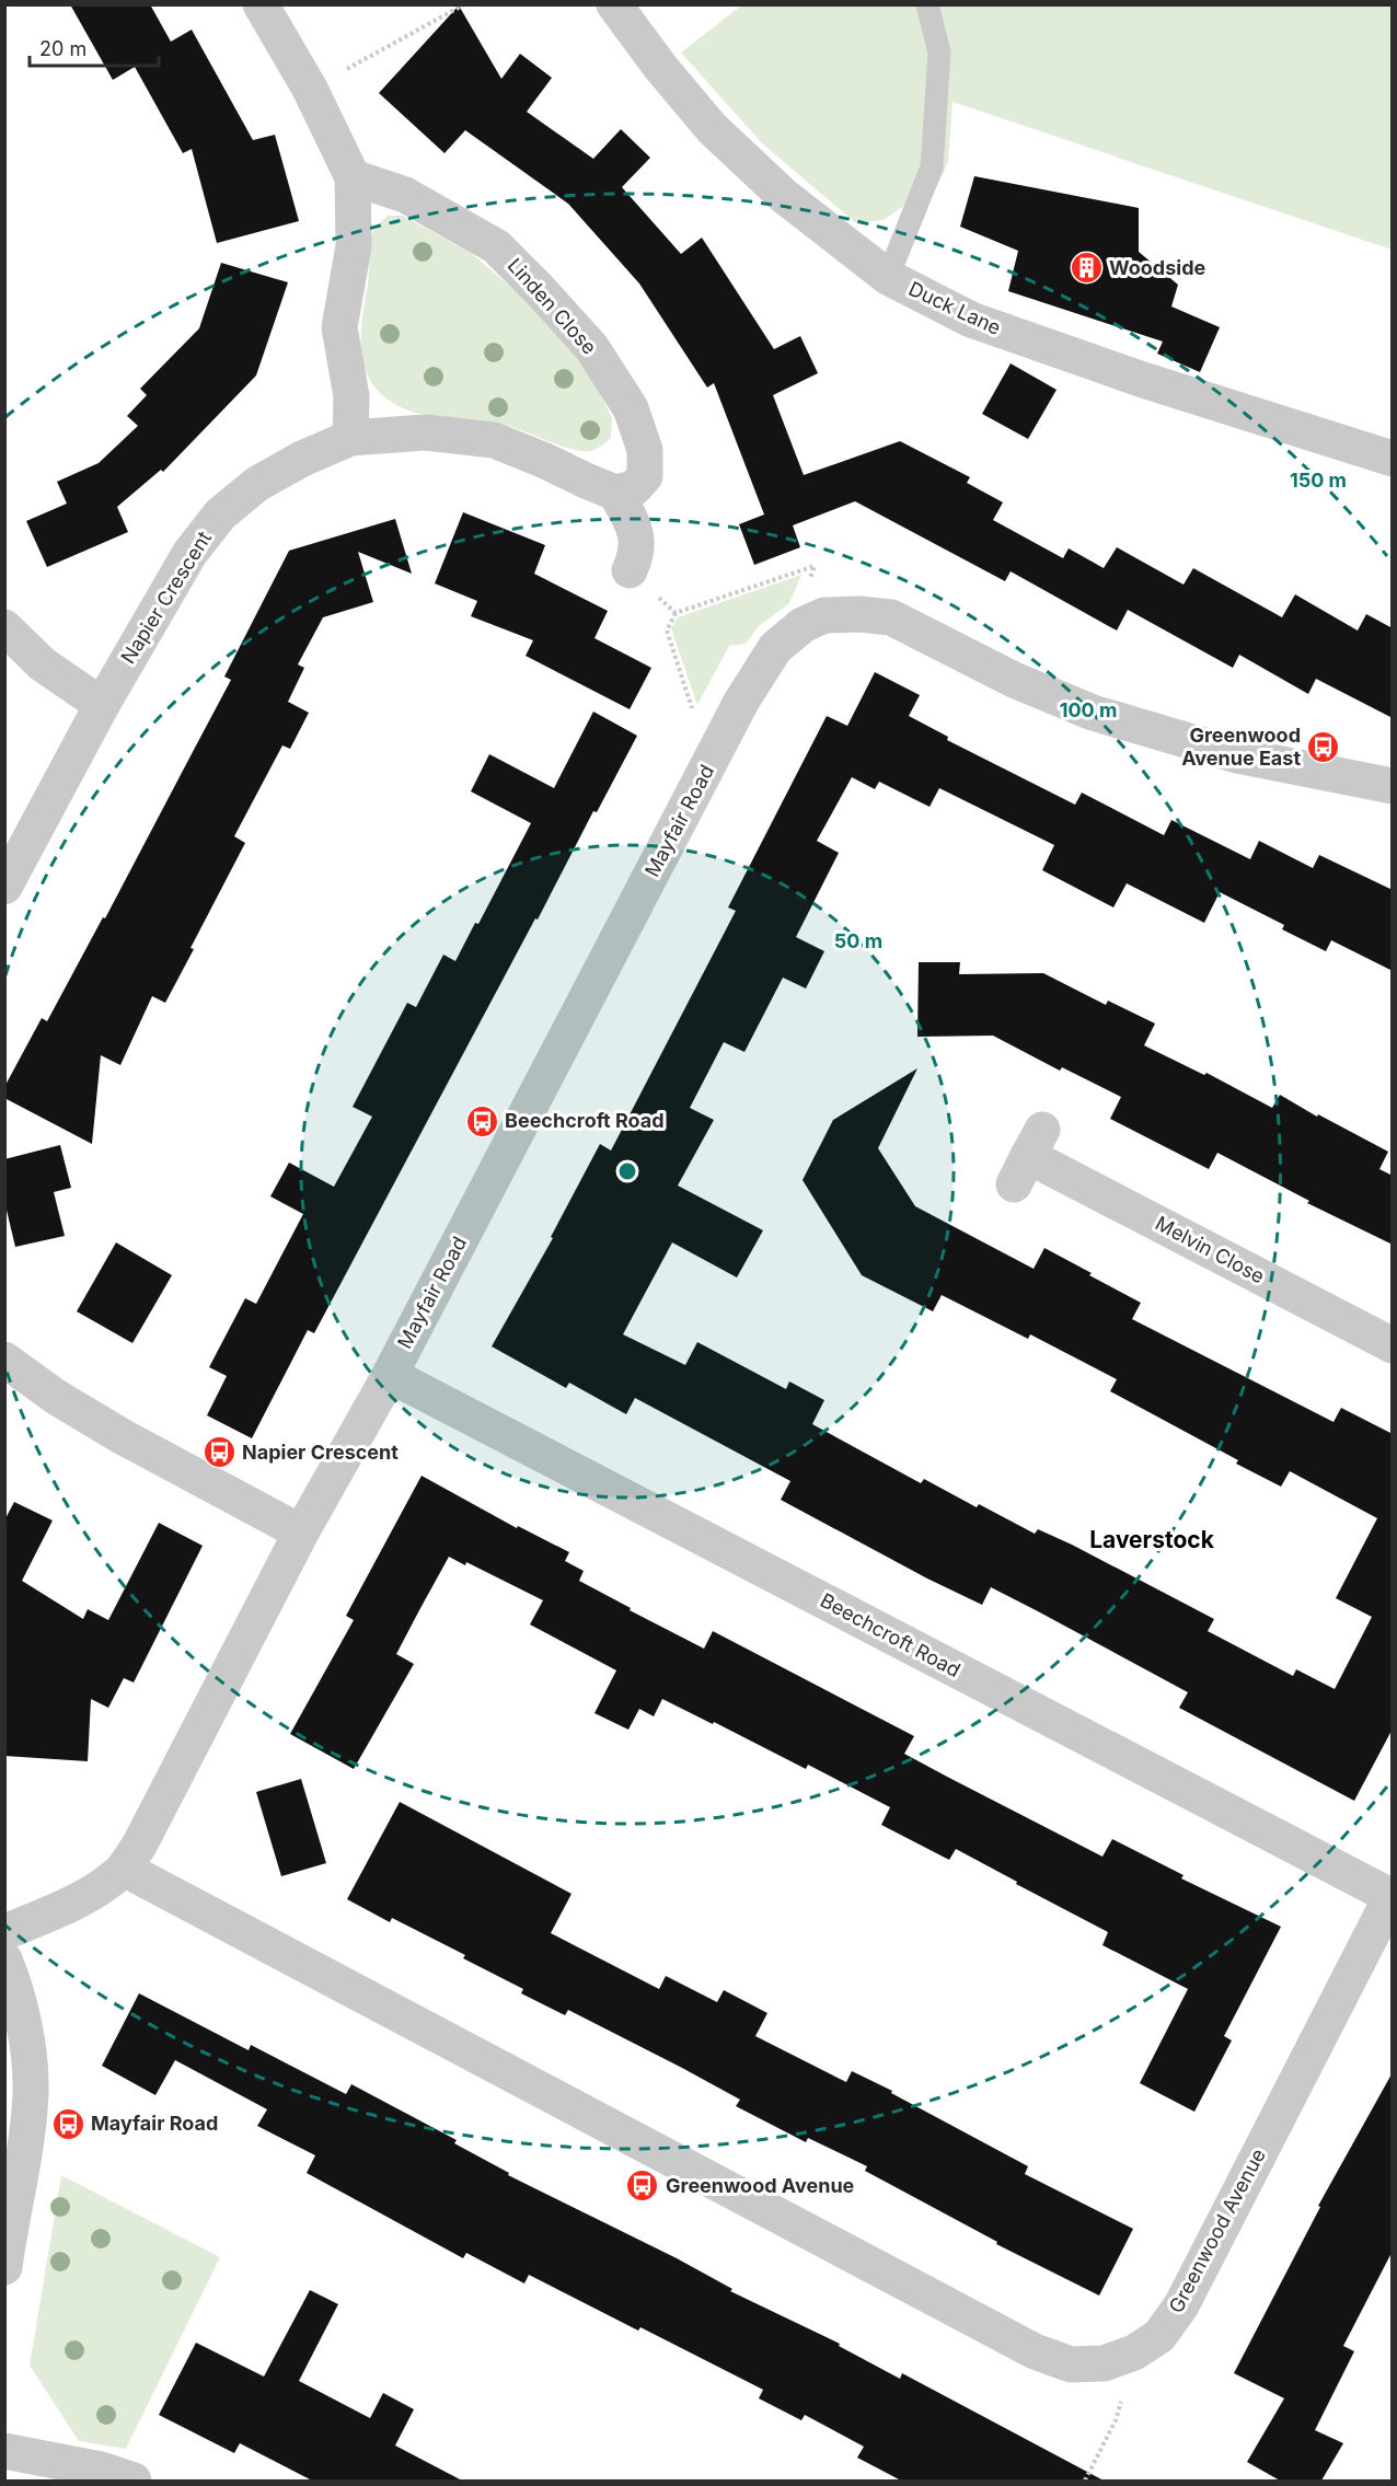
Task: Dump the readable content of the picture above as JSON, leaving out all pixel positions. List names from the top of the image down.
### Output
{
  "streets": {
    "street": [
      "Linden Close",
      "Duck Lane",
      "Napier Crescent",
      "Mayfair Road",
      "Melvin Close",
      "Beechcroft Road",
      "Greenwood Avenue"
    ]
  },
  "crossings": [
    ["Linden Close", "Napier Crescent"],
    ["Mayfair Road", "Beechcroft Road"],
    ["Mayfair Road", "Greenwood Avenue"],
    ["Beechcroft Road", "Greenwood Avenue"]
  ],
  "districts": ["Laverstock"],
  "places": {
    "building": ["Woodside"],
    "bus stop": [
      "Greenwood Avenue East",
      "Beechcroft Road",
      "Napier Crescent",
      "Mayfair Road",
      "Greenwood Avenue"
    ]
  },
  "scale_bar": "20 m",
  "rings": ["150 m", "100 m", "50 m"]
}
